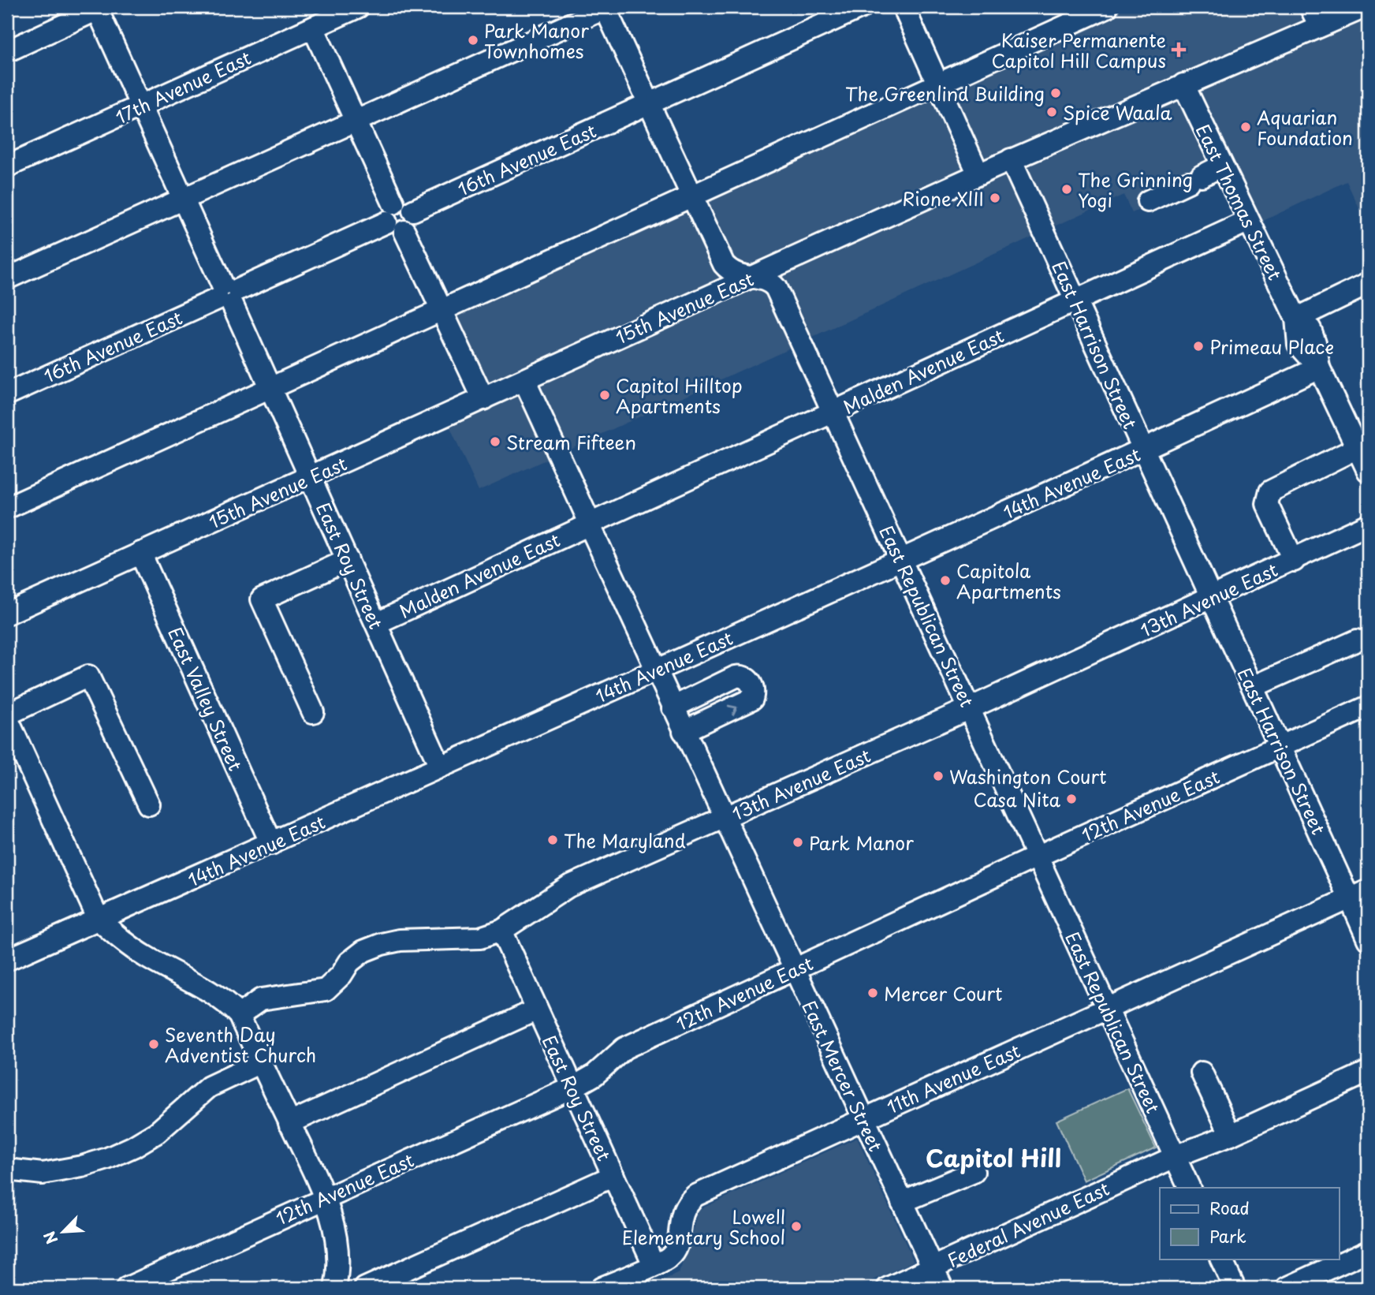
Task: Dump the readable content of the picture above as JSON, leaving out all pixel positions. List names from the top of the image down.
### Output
{
  "streets": {
    "street": [
      "17th Avenue East",
      "16th Avenue East",
      "East Thomas Street",
      "15th Avenue East",
      "East Harrison Street",
      "Malden Avenue East",
      "14th Avenue East",
      "East Roy Street",
      "13th Avenue East",
      "East Republican Street",
      "East Valley Street",
      "12th Avenue East",
      "East Mercer Street",
      "11th Avenue East",
      "Federal Avenue East"
    ]
  },
  "crossings": [
    ["17th Avenue East", "East Roy Street"],
    ["16th Avenue East", "East Roy Street"],
    ["16th Avenue East", "East Republican Street"],
    ["East Thomas Street", "15th Avenue East"],
    ["East Thomas Street", "Malden Avenue East"],
    ["East Thomas Street", "14th Avenue East"],
    ["15th Avenue East", "East Harrison Street"],
    ["15th Avenue East", "East Roy Street"],
    ["15th Avenue East", "East Republican Street"],
    ["15th Avenue East", "East Valley Street"],
    ["15th Avenue East", "East Mercer Street"],
    ["East Harrison Street", "Malden Avenue East"],
    ["East Harrison Street", "14th Avenue East"],
    ["East Harrison Street", "13th Avenue East"],
    ["East Harrison Street", "12th Avenue East"],
    ["East Harrison Street", "11th Avenue East"],
    ["Malden Avenue East", "East Roy Street"],
    ["Malden Avenue East", "East Republican Street"],
    ["Malden Avenue East", "East Mercer Street"],
    ["14th Avenue East", "East Roy Street"],
    ["14th Avenue East", "East Republican Street"],
    ["14th Avenue East", "East Valley Street"],
    ["14th Avenue East", "East Mercer Street"],
    ["East Roy Street", "13th Avenue East"],
    ["East Roy Street", "12th Avenue East"],
    ["East Roy Street", "11th Avenue East"],
    ["13th Avenue East", "East Republican Street"],
    ["13th Avenue East", "East Mercer Street"],
    ["East Republican Street", "12th Avenue East"],
    ["East Republican Street", "11th Avenue East"],
    ["East Republican Street", "Federal Avenue East"],
    ["12th Avenue East", "East Mercer Street"],
    ["East Mercer Street", "11th Avenue East"],
    ["East Mercer Street", "Federal Avenue East"]
  ],
  "districts": ["Capitol Hill"],
  "places": {
    "other": [
      "Park Manor Townhomes",
      "The Greenlind Building",
      "Spice Waala",
      "Aquarian Foundation",
      "The Grinning Yogi",
      "Rione XIII",
      "Primeau Place",
      "Capitol Hilltop Apartments",
      "Stream Fifteen",
      "Capitola Apartments",
      "Washington Court",
      "Casa Nita",
      "The Maryland",
      "Park Manor",
      "Mercer Court",
      "Seventh Day Adventist Church",
      "Lowell Elementary School"
    ],
    "health": ["Kaiser Permanente Capitol Hill Campus"]
  },
  "legend": ["Road", "Park"],
  "north": "bottom left"
}
